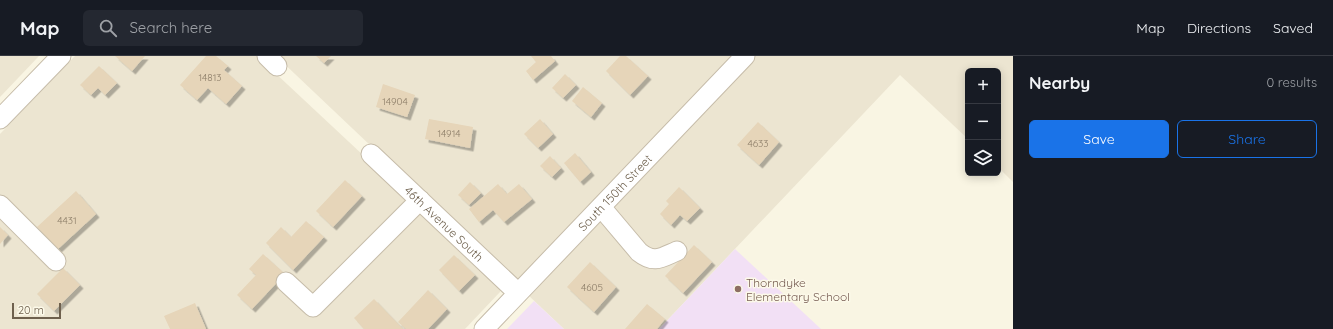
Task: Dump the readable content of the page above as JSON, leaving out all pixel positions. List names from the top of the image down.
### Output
{
  "streets": {
    "street": ["South 150th Street", "46th Avenue South"]
  },
  "crossings": [
    ["South 150th Street", "46th Avenue South"]
  ],
  "places": ["Thorndyke Elementary School"],
  "house_numbers": [
    "14813",
    "14904",
    "14914",
    "4633",
    "4431",
    "4605"
  ],
  "scale_bar": "20 m",
  "page": {
    "header": "Map",
    "search": "Search here",
    "nav": ["Map", "Directions", "Saved"],
    "heading": ["Nearby", "0 results"],
    "map_buttons": ["+", "−"],
    "buttons": ["Save", "Share"],
    "scale": "20 m"
  }
}
